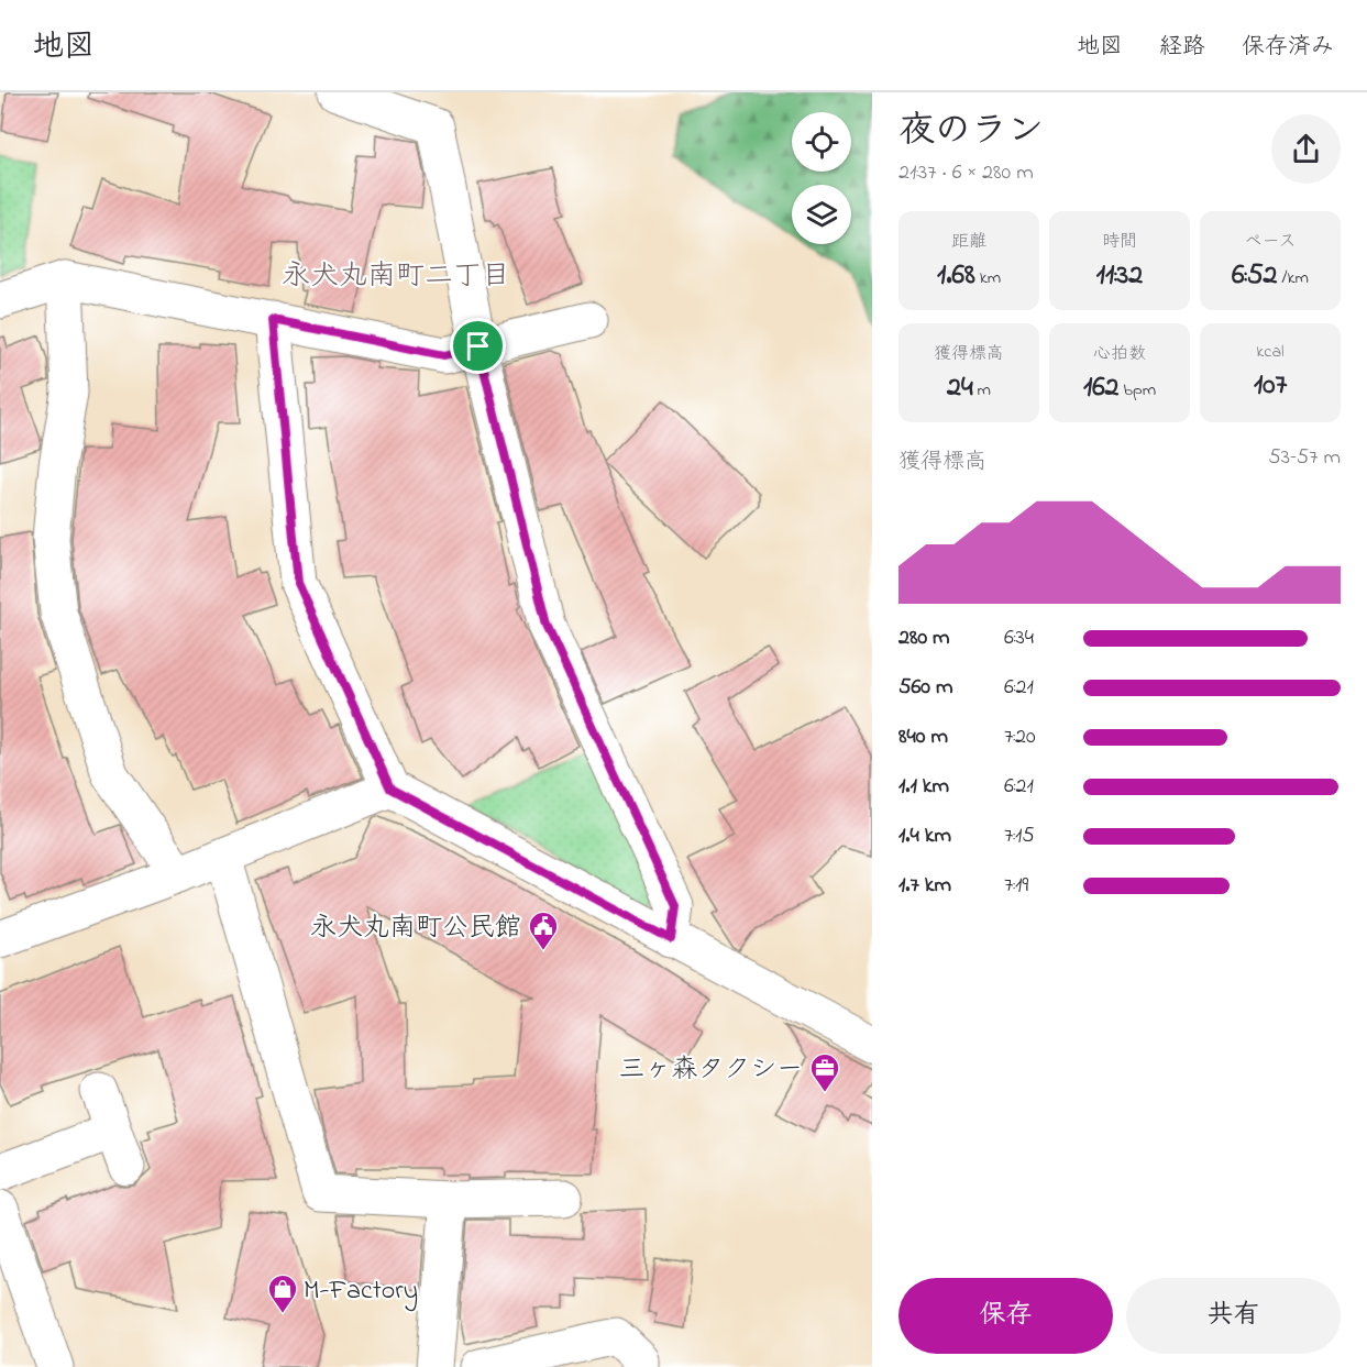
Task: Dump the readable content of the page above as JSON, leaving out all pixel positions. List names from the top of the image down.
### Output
{
  "districts": ["永犬丸南町二丁目"],
  "places": {
    "public building": ["永犬丸南町公民館"],
    "office": ["三ヶ森タクシー"],
    "shop": ["M-Factory"]
  },
  "page": {
    "header": "地図",
    "nav": ["地図", "経路", "保存済み"],
    "heading": ["夜のラン", "21:37 · 6 × 280 m"],
    "stats": [
      ["距離", "1.68 km"],
      ["時間", "11:32"],
      ["ペース", "6:52 /km"],
      ["獲得標高", "24 m"],
      ["心拍数", "162 bpm"],
      ["kcal", "107"]
    ],
    "chart": ["獲得標高", "53–57 m"],
    "list": [
      {
        "name": "280 m",
        "note": "6:34"
      },
      {
        "name": "560 m",
        "note": "6:21"
      },
      {
        "name": "840 m",
        "note": "7:20"
      },
      {
        "name": "1.1 km",
        "note": "6:21"
      },
      {
        "name": "1.4 km",
        "note": "7:15"
      },
      {
        "name": "1.7 km",
        "note": "7:19"
      }
    ],
    "buttons": ["保存", "共有"]
  }
}
